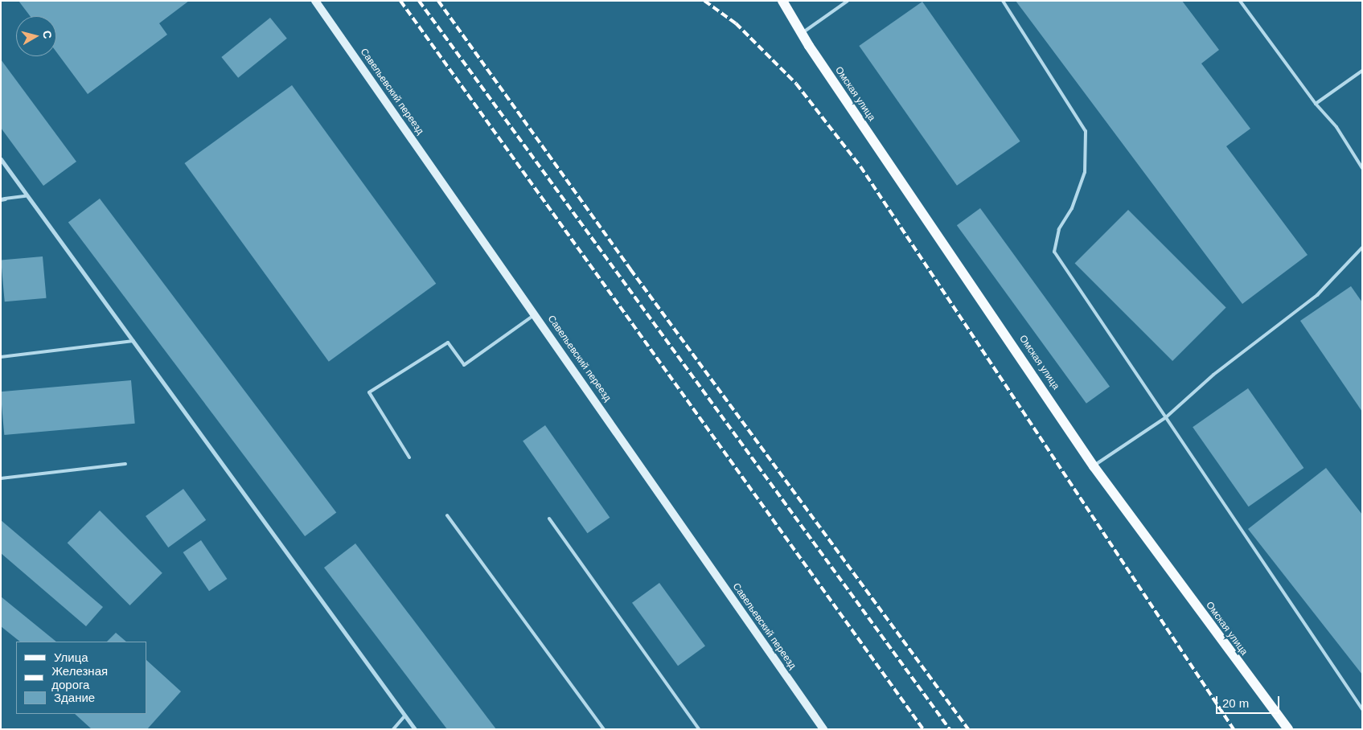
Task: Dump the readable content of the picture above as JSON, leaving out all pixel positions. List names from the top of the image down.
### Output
{
  "streets": {
    "main road": ["Савельевский переезд", "Омская улица"]
  },
  "legend": ["Улица", "Железная дорога", "Здание"],
  "scale_bar": "20 m",
  "north": "right"
}
